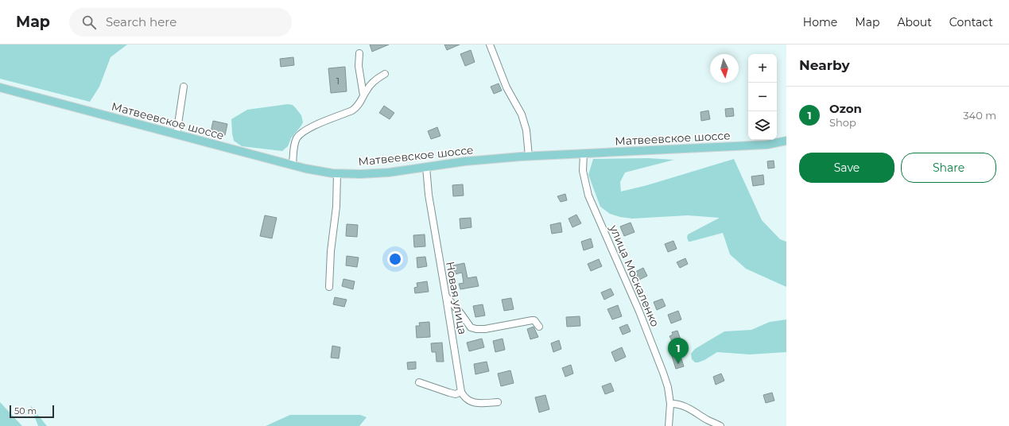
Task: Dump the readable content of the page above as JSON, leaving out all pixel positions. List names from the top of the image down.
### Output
{
  "streets": {
    "main road": ["Матвеевское шоссе"],
    "street": ["улица Москаленко", "Новая улица"]
  },
  "crossings": [
    ["Матвеевское шоссе", "улица Москаленко"],
    ["Матвеевское шоссе", "Новая улица"]
  ],
  "house_numbers": ["1"],
  "scale_bar": "50 m",
  "north": "bottom",
  "page": {
    "header": "Map",
    "search": "Search here",
    "nav": [
      "Home",
      "Map",
      "About",
      "Contact"
    ],
    "heading": "Nearby",
    "map_buttons": ["+", "−"],
    "list": [
      {
        "mark": "1",
        "name": "Ozon",
        "note": "Shop",
        "value": "340 m"
      }
    ],
    "buttons": ["Save", "Share"],
    "pins": "1",
    "scale": "50 m"
  }
}
